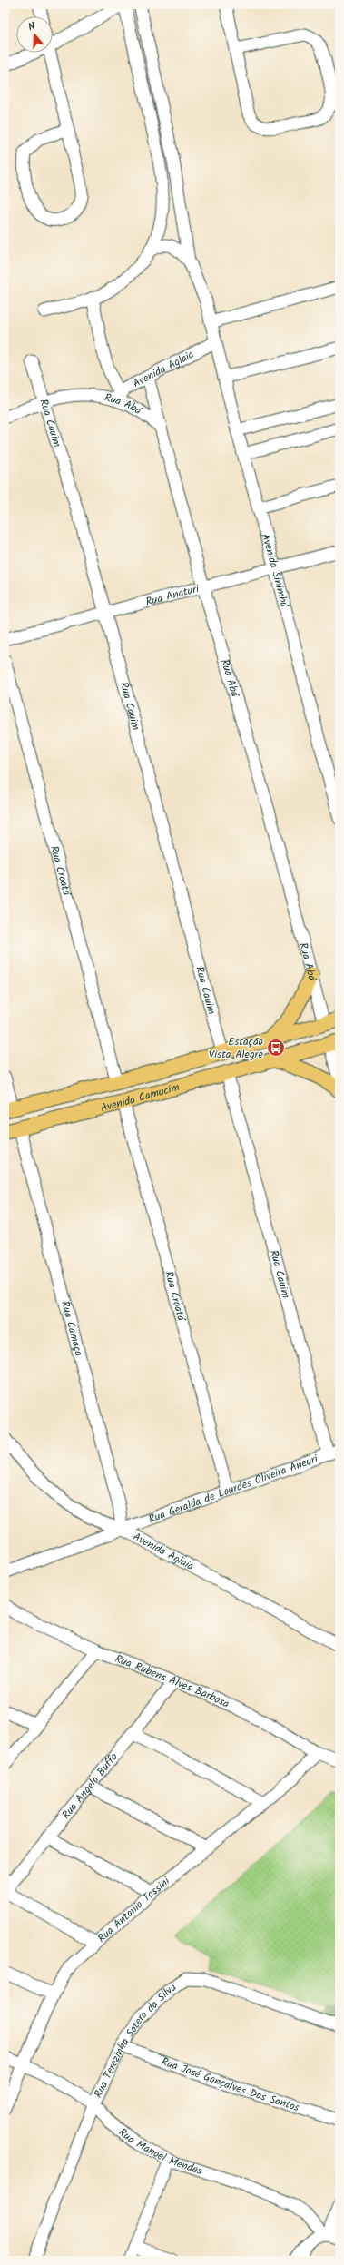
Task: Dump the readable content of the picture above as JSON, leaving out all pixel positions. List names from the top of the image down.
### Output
{
  "streets": {
    "main road": ["Avenida Camucim"],
    "street": [
      "Avenida Aglaia",
      "Rua Abá",
      "Rua Cauim",
      "Avenida Sinimbú",
      "Rua Anaturi",
      "Rua Croatá",
      "Rua Camaça",
      "Rua Geralda de Lourdes Oliveira Aneuri",
      "Rua Rubens Alves Barbosa",
      "Rua Angelo Buffo",
      "Rua Antonio Tossini",
      "Rua Terezinha Sotero da Silva",
      "Rua José Gonçalves Dos Santos",
      "Rua Manoel Mendes"
    ]
  },
  "crossings": [
    ["Avenida Aglaia", "Rua Abá"],
    ["Avenida Aglaia", "Avenida Sinimbú"],
    ["Avenida Aglaia", "Rua Camaça"],
    ["Avenida Aglaia", "Rua Geralda de Lourdes Oliveira Aneuri"],
    ["Rua Abá", "Rua Cauim"],
    ["Rua Abá", "Rua Anaturi"],
    ["Rua Abá", "Avenida Camucim"],
    ["Rua Cauim", "Rua Anaturi"],
    ["Rua Cauim", "Avenida Camucim"],
    ["Rua Cauim", "Rua Geralda de Lourdes Oliveira Aneuri"],
    ["Avenida Sinimbú", "Rua Anaturi"],
    ["Rua Croatá", "Avenida Camucim"],
    ["Rua Croatá", "Rua Geralda de Lourdes Oliveira Aneuri"],
    ["Avenida Camucim", "Rua Camaça"],
    ["Rua Camaça", "Rua Geralda de Lourdes Oliveira Aneuri"],
    ["Rua Rubens Alves Barbosa", "Rua Angelo Buffo"],
    ["Rua Rubens Alves Barbosa", "Rua Antonio Tossini"],
    ["Rua Antonio Tossini", "Rua Manoel Mendes"],
    ["Rua Terezinha Sotero da Silva", "Rua José Gonçalves Dos Santos"],
    ["Rua Terezinha Sotero da Silva", "Rua Manoel Mendes"]
  ],
  "places": {
    "bus stop": ["Estação Vista Alegre"]
  },
  "north": "top"
}
